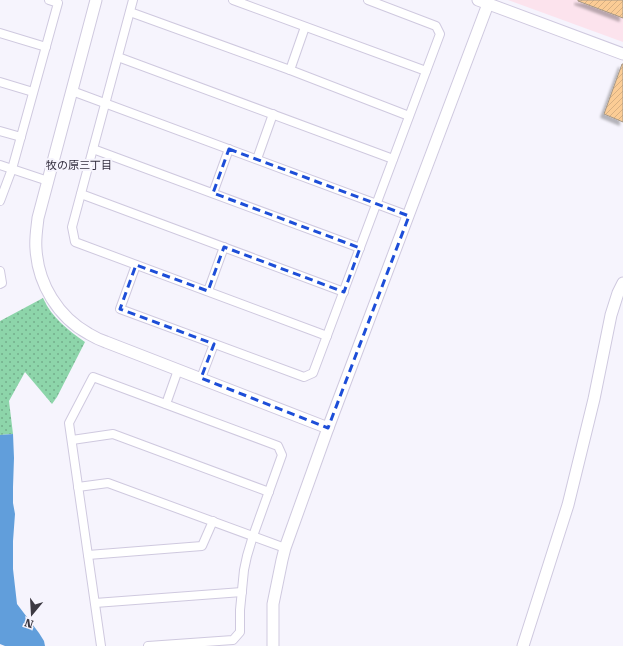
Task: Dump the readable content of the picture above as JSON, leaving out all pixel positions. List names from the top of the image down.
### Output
{
  "districts": ["牧の原三丁目"],
  "north": "bottom"
}
